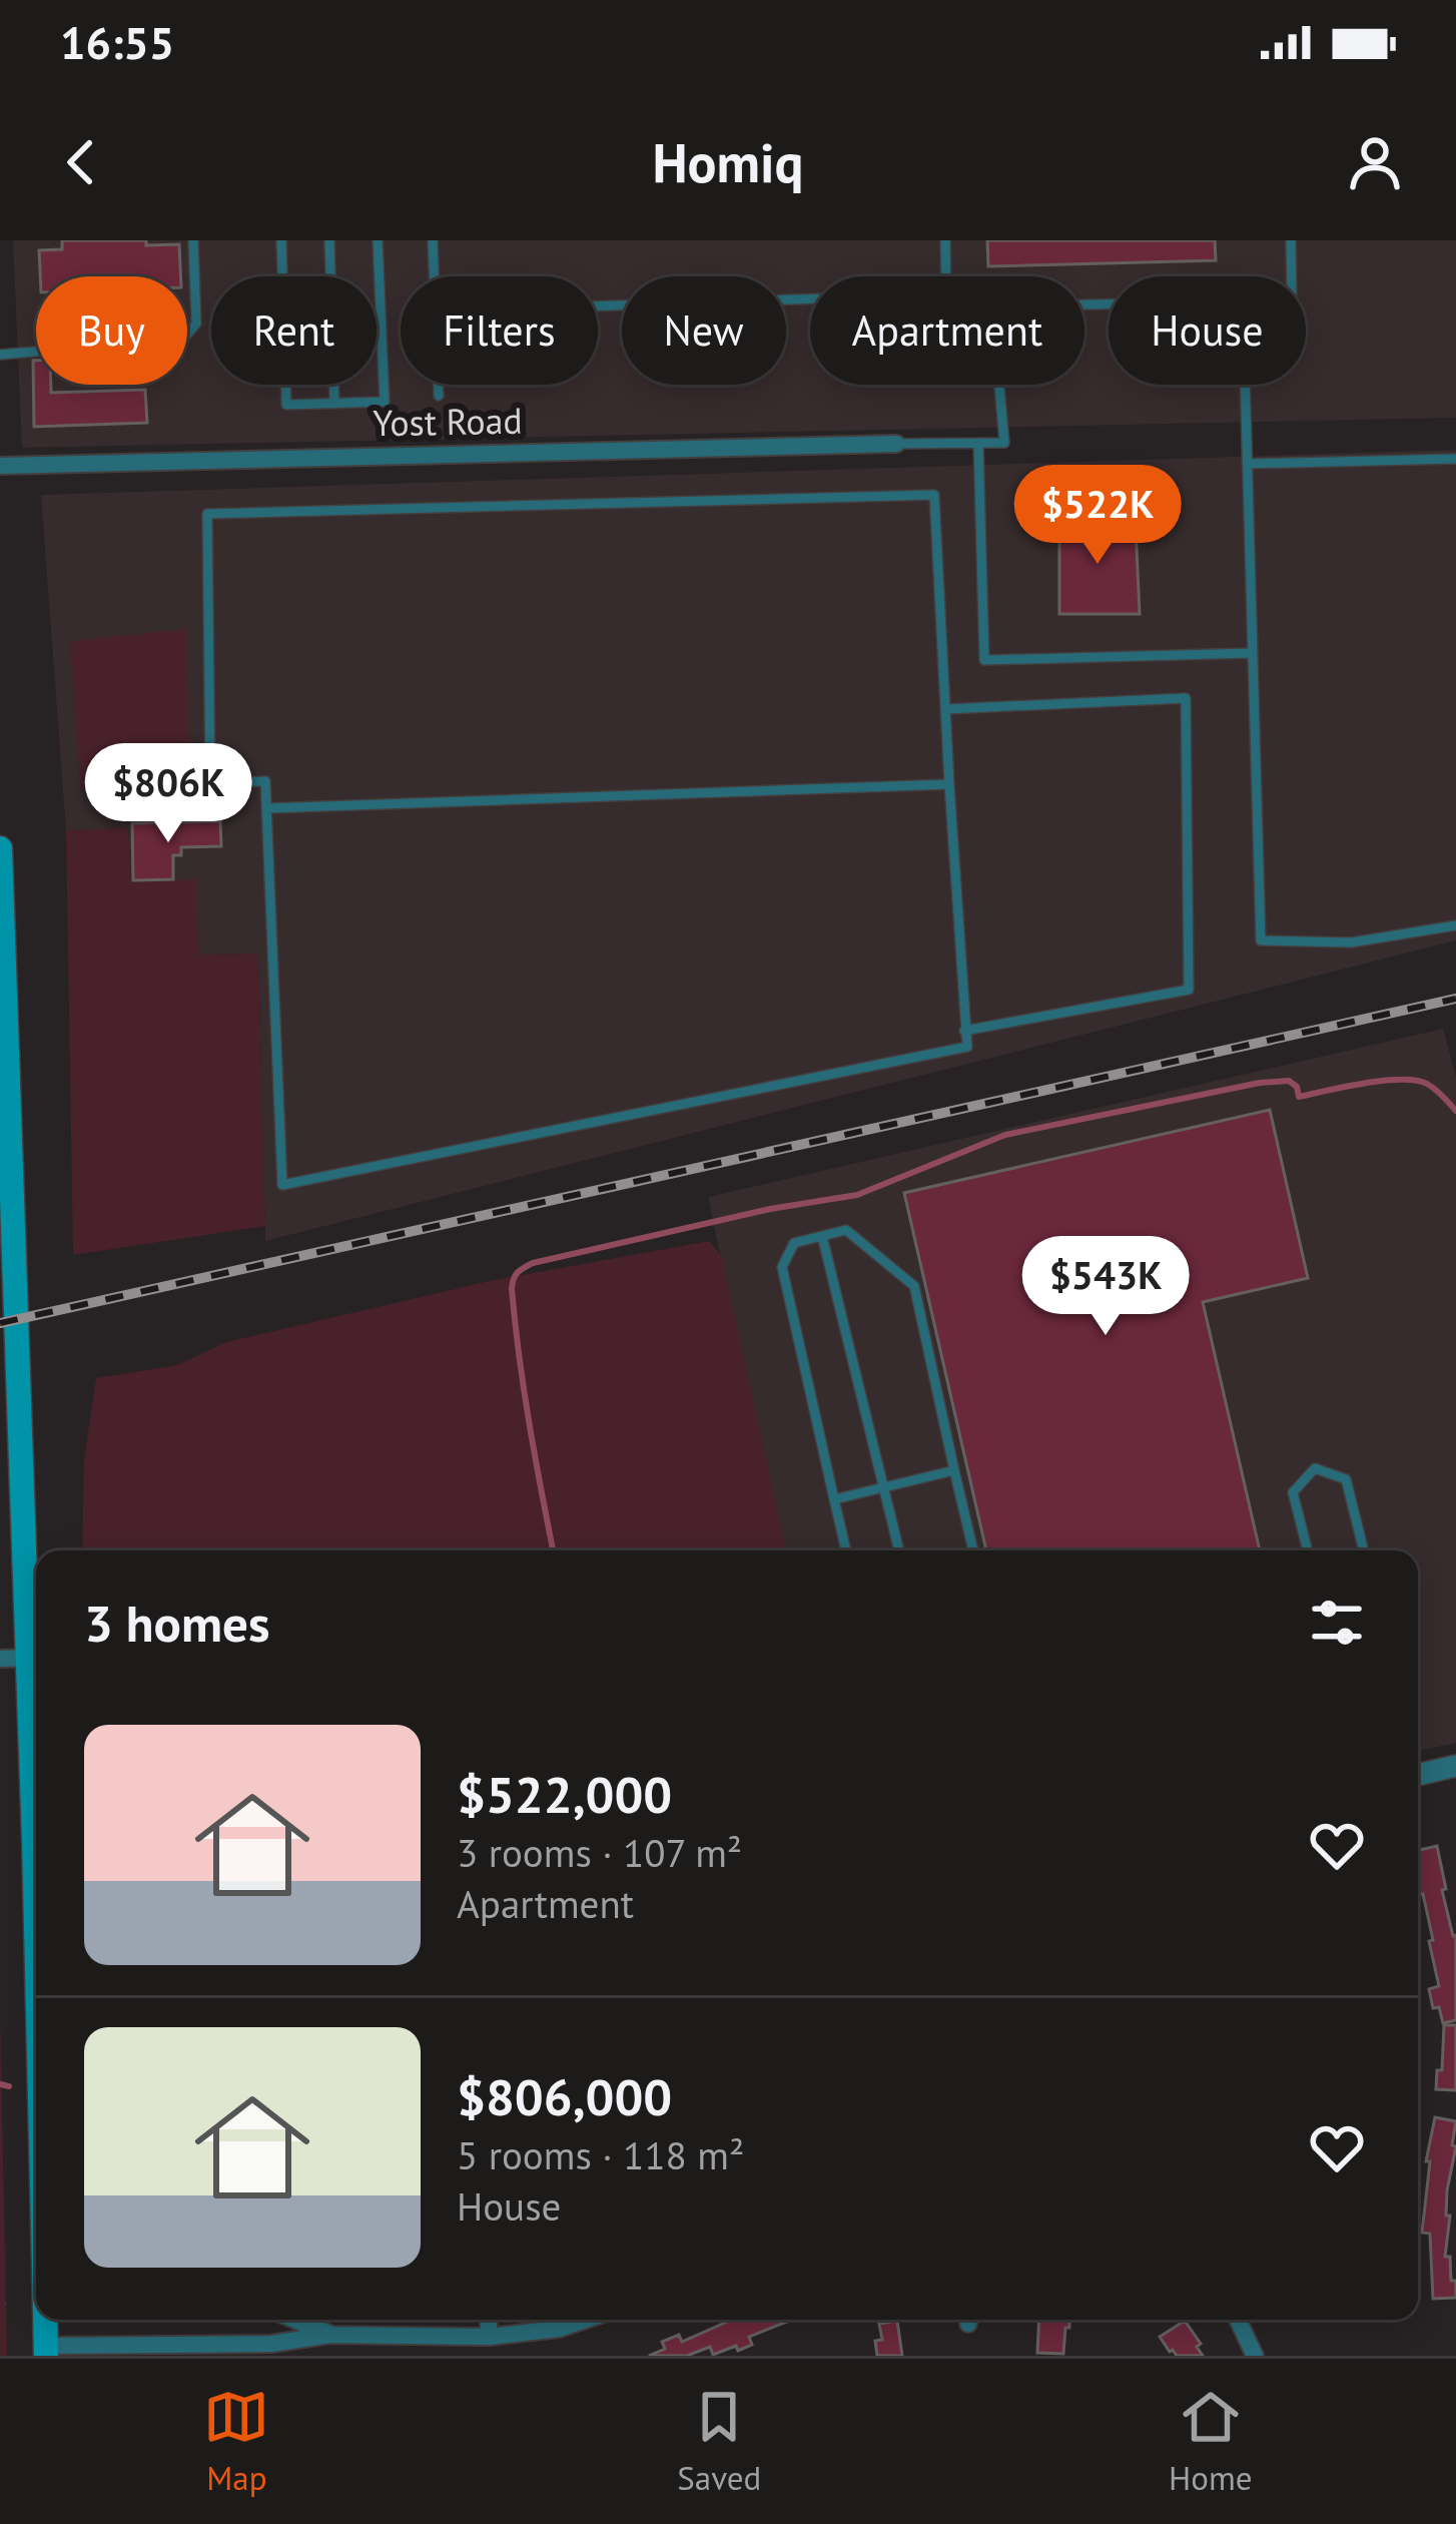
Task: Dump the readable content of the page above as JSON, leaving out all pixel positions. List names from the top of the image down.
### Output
{
  "streets": {
    "street": ["Yost Road"]
  },
  "page": {
    "status": "16:55",
    "header": "Homiq",
    "chip": [
      "Buy",
      "Rent",
      "Filters",
      "New",
      "Apartment",
      "House"
    ],
    "price": ["$522K", "$806K", "$543K"],
    "heading": "3 homes",
    "list": [
      {
        "name": "$522,000",
        "note": "3 rooms · 107 m² · Apartment"
      },
      {
        "name": "$806,000",
        "note": "5 rooms · 118 m² · House"
      }
    ],
    "tabs": ["Map", "Saved", "Home"]
  }
}
